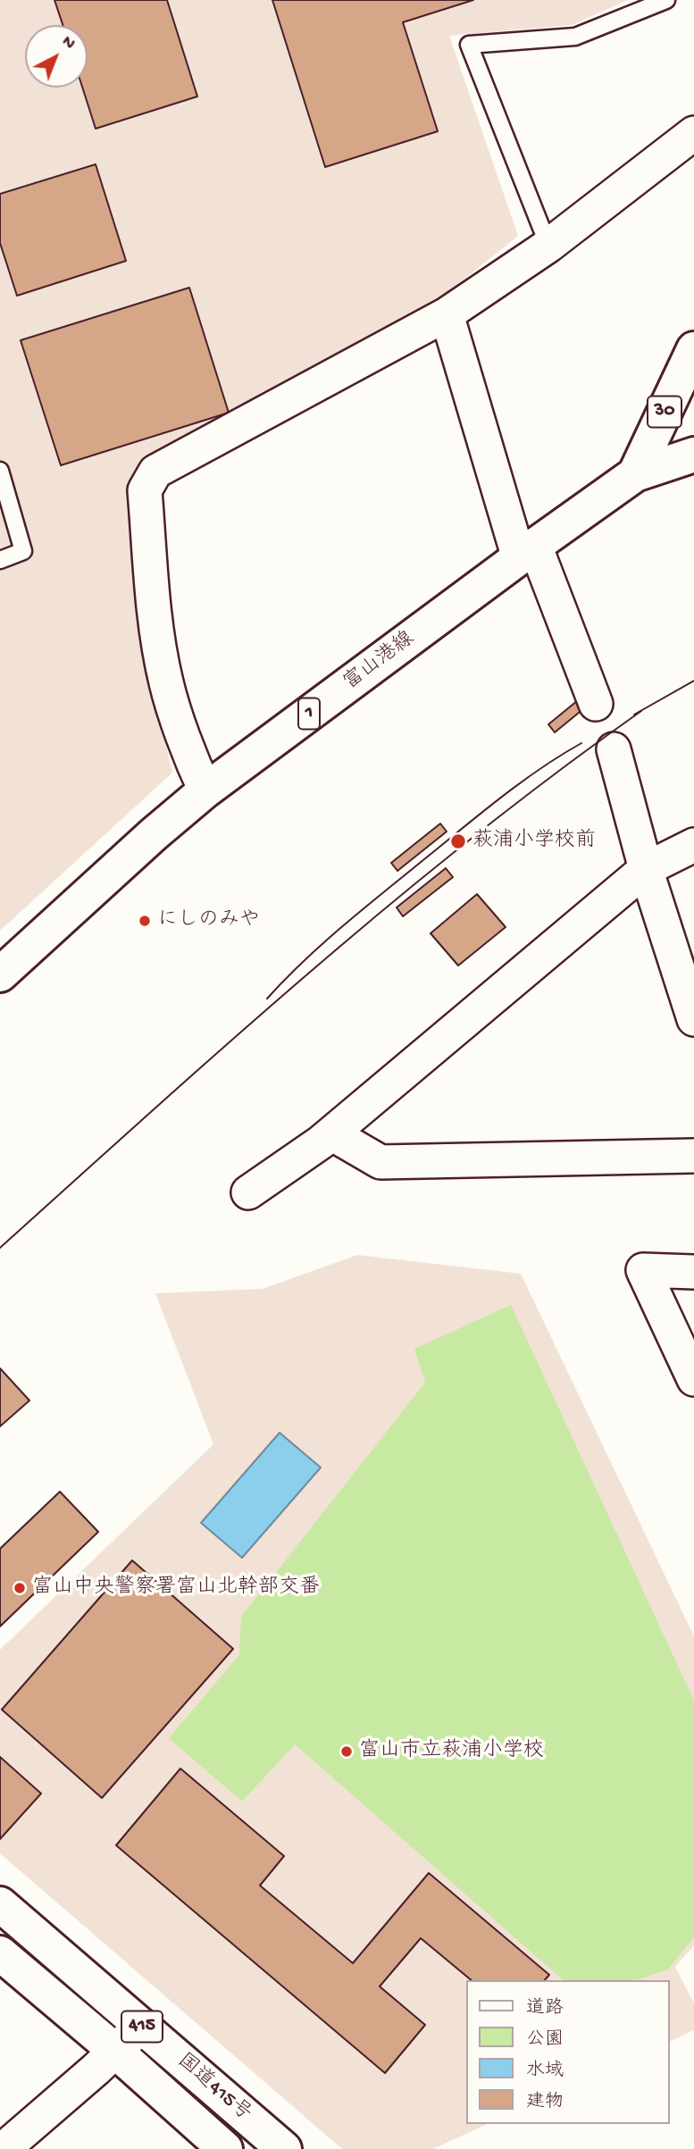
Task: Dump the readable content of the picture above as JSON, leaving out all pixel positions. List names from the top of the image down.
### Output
{
  "streets": {
    "main road": [
      "30",
      "富山港線",
      "1",
      "415",
      "国道415号"
    ]
  },
  "crossings": [
    ["富山港線", "1"]
  ],
  "places": [
    "萩浦小学校前",
    "にしのみや",
    "富山中央警察署富山北幹部交番",
    "富山市立萩浦小学校"
  ],
  "legend": [
    "道路",
    "公園",
    "水域",
    "建物"
  ],
  "north": "top right"
}
